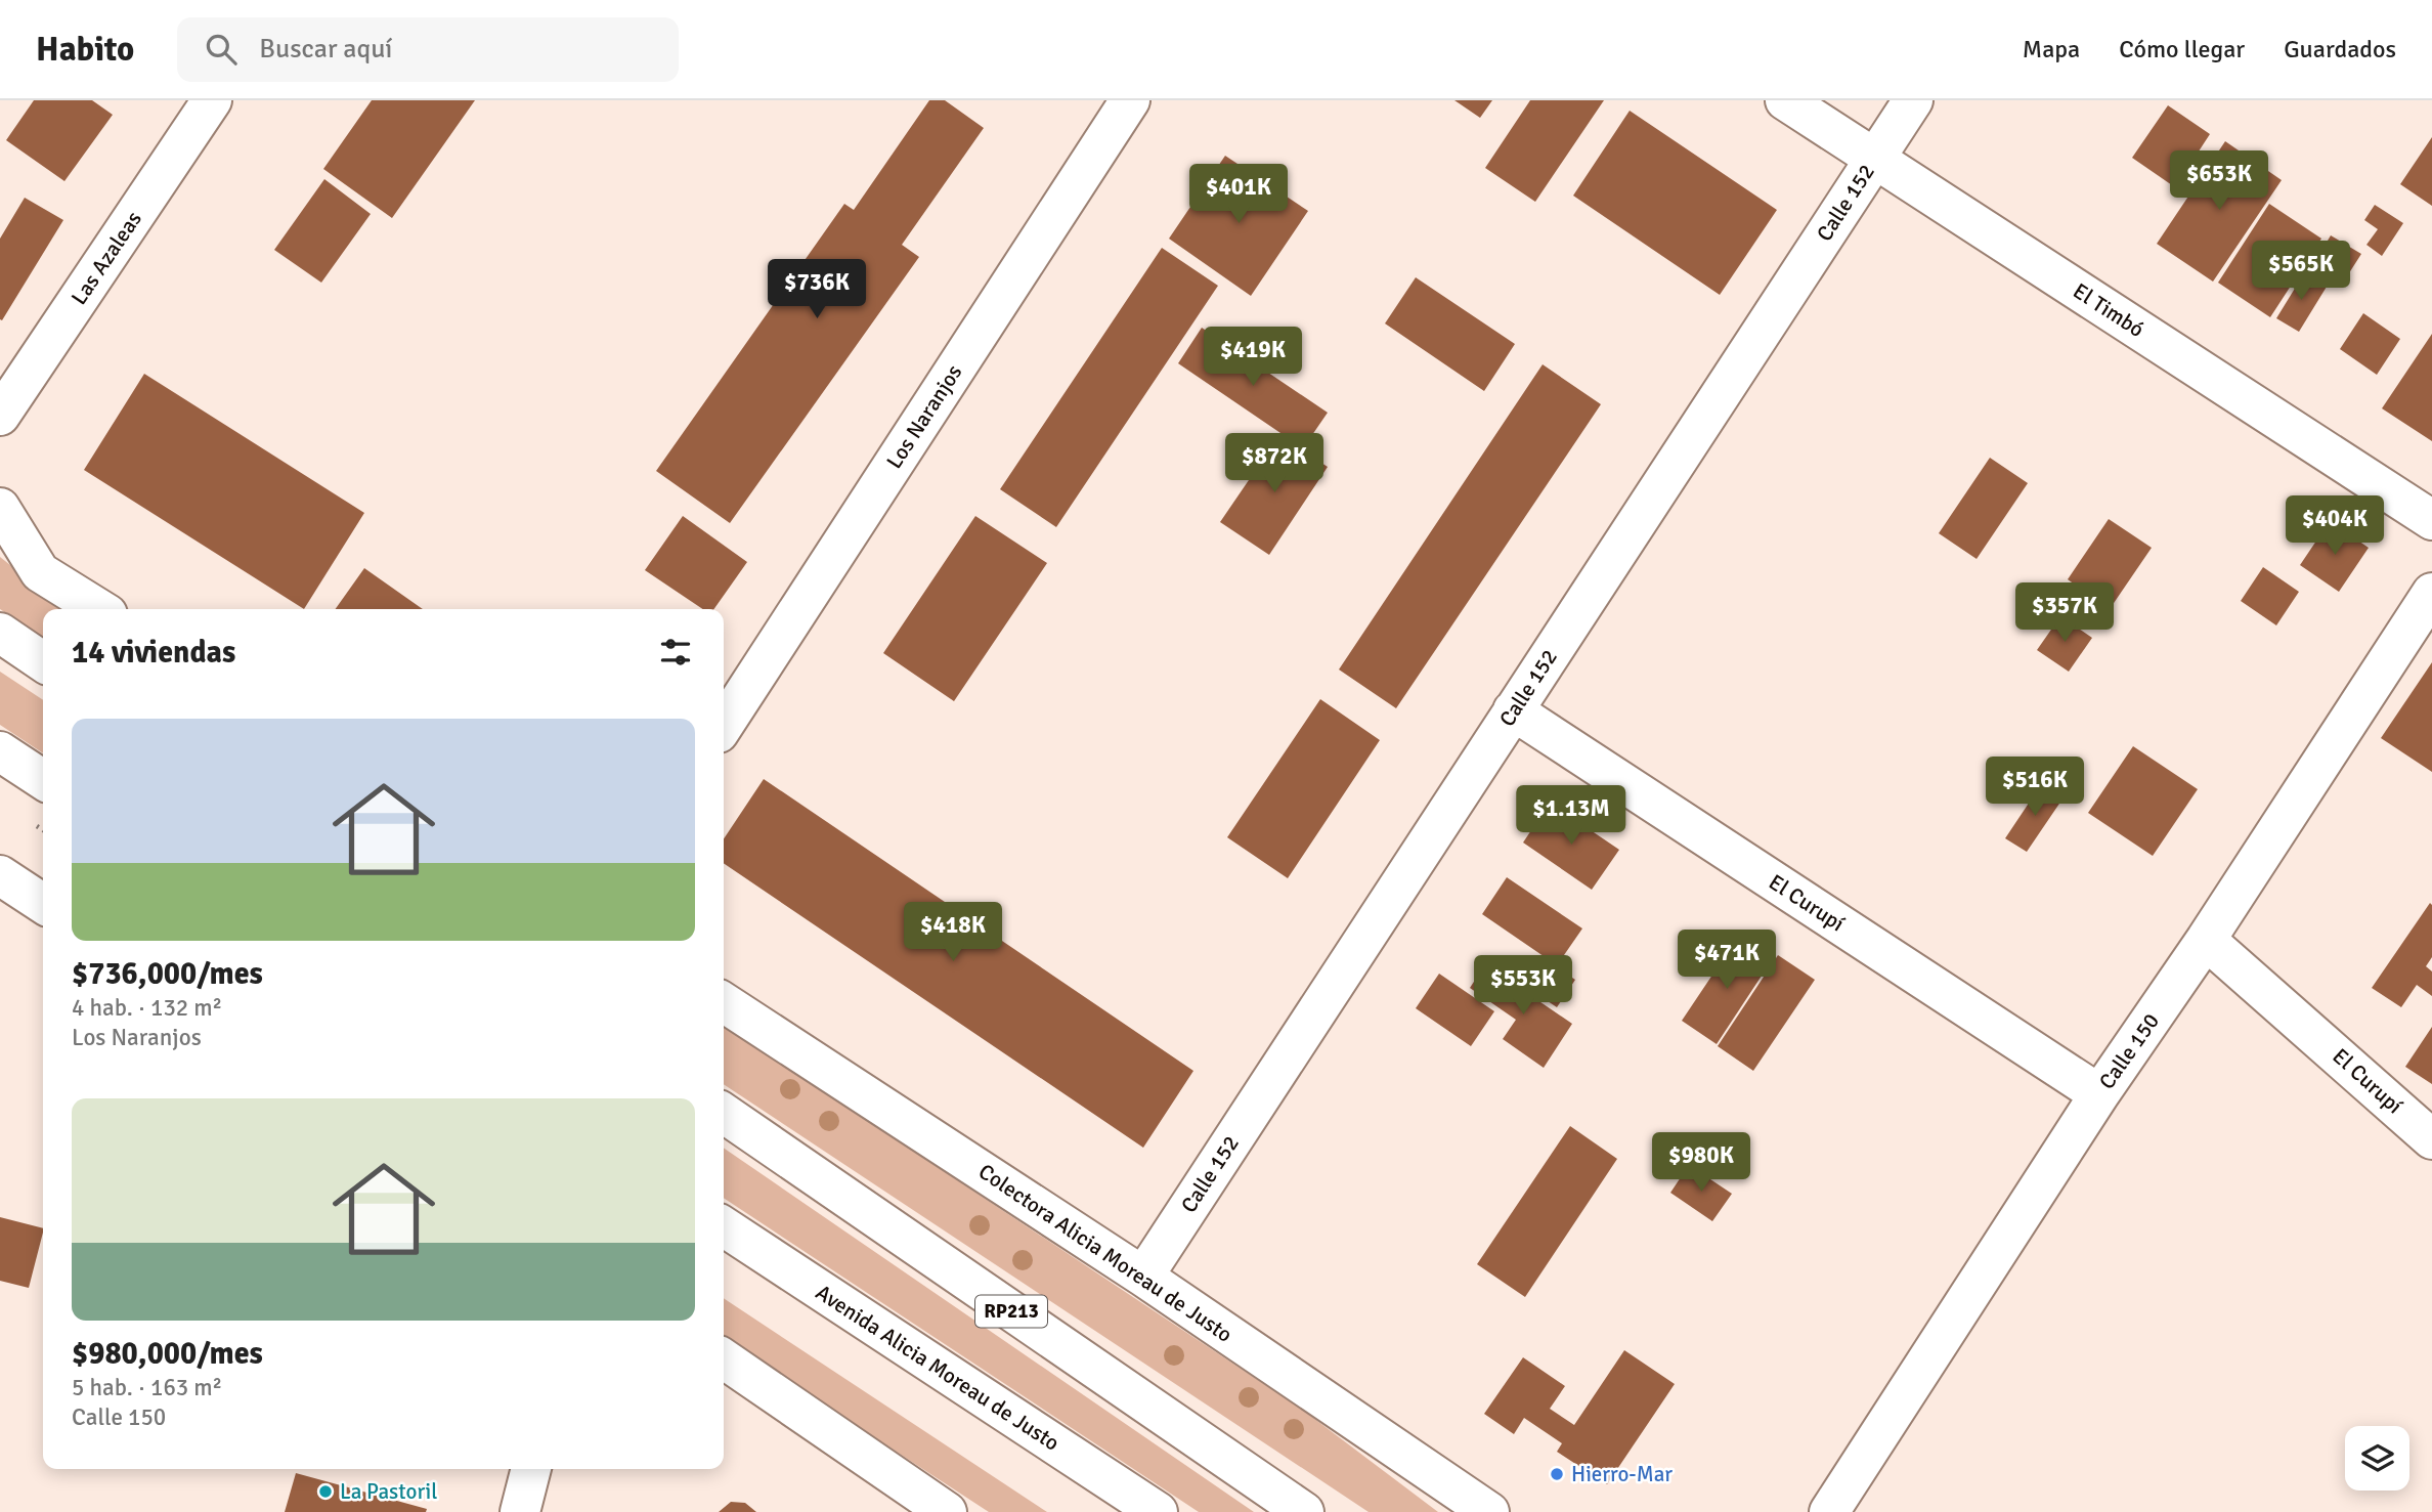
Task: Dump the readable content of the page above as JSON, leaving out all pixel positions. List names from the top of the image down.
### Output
{
  "streets": {
    "street": [
      "Calle 152",
      "Las Azaleas",
      "El Timbó",
      "Los Naranjos",
      "El Curupí",
      "Calle 150",
      "Colectora Alicia Moreau de Justo",
      "RP213",
      "Avenida Alicia Moreau de Justo"
    ]
  },
  "crossings": [
    ["Calle 152", "El Timbó"],
    ["Calle 152", "El Curupí"],
    ["Calle 152", "Colectora Alicia Moreau de Justo"],
    ["El Curupí", "Calle 150"]
  ],
  "places": ["Hierro-Mar", "La Pastoril"],
  "page": {
    "header": "Habito",
    "search": "Buscar aquí",
    "nav": ["Mapa", "Cómo llegar", "Guardados"],
    "price": [
      "$653K",
      "$401K",
      "$565K",
      "$736K",
      "$419K",
      "$872K",
      "$404K",
      "$357K",
      "$516K",
      "$1.13M",
      "$418K",
      "$471K",
      "$553K",
      "$980K"
    ],
    "heading": "14 viviendas",
    "list": [
      {
        "name": "$736,000/mes",
        "note": "4 hab. · 132 m² · Los Naranjos"
      },
      {
        "name": "$980,000/mes",
        "note": "5 hab. · 163 m² · Calle 150"
      }
    ]
  }
}
